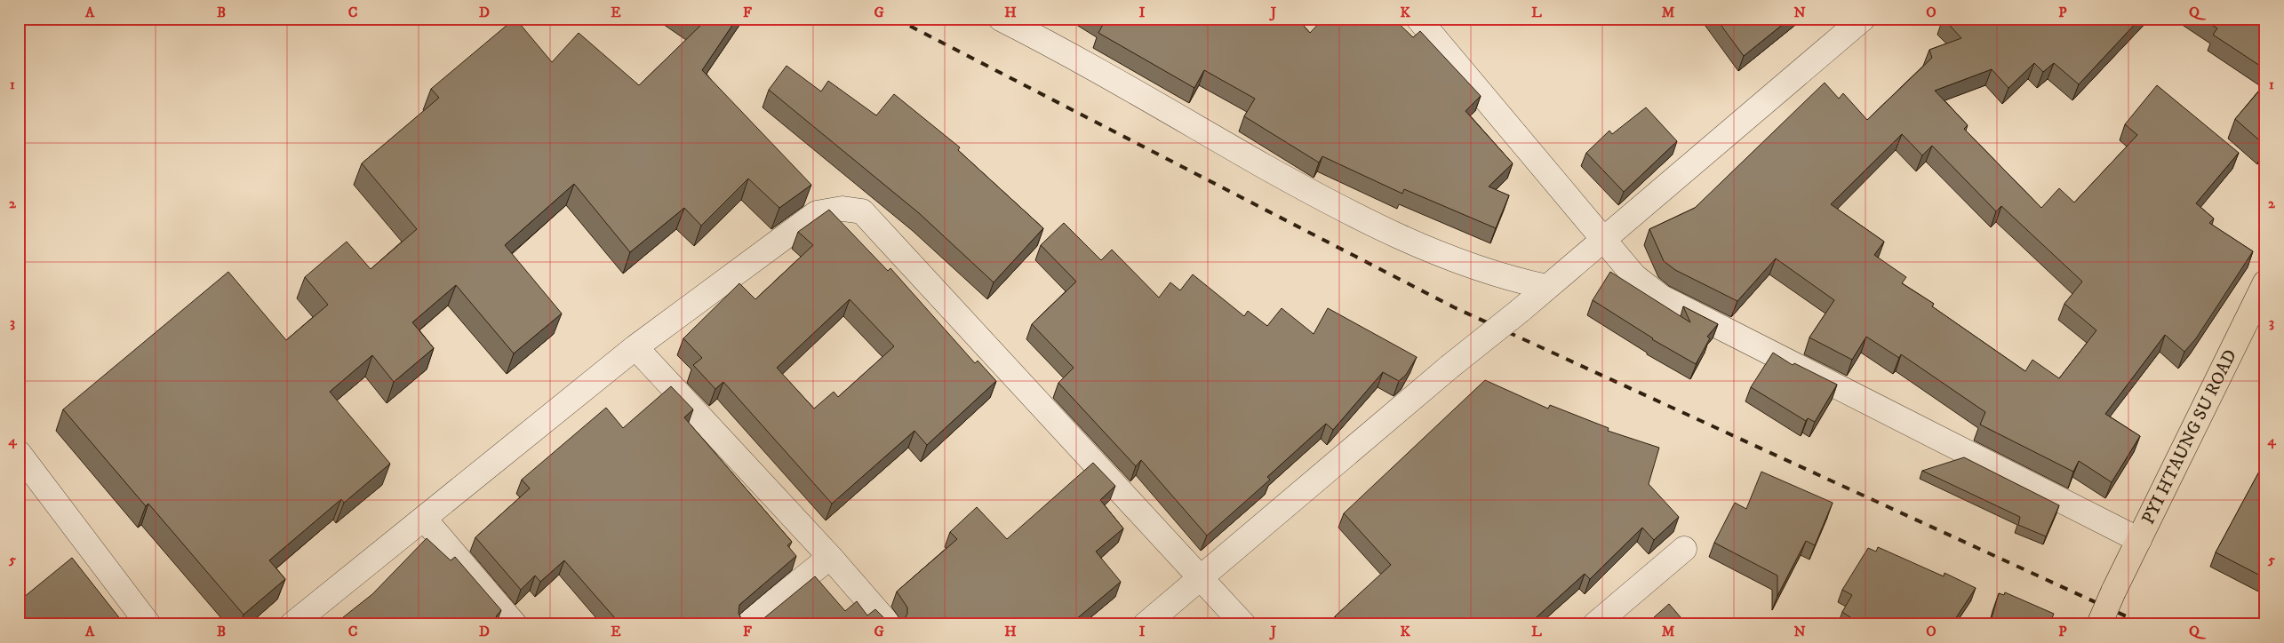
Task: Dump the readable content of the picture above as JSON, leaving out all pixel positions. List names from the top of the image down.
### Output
{
  "streets": {
    "highway": ["PYI HTAUNG SU ROAD"]
  },
  "grid": {
    "columns": [
      "A",
      "B",
      "C",
      "D",
      "E",
      "F",
      "G",
      "H",
      "I",
      "J",
      "K",
      "L",
      "M",
      "N",
      "O",
      "P",
      "Q"
    ],
    "rows": [
      "1",
      "2",
      "3",
      "4",
      "5"
    ]
  }
}
